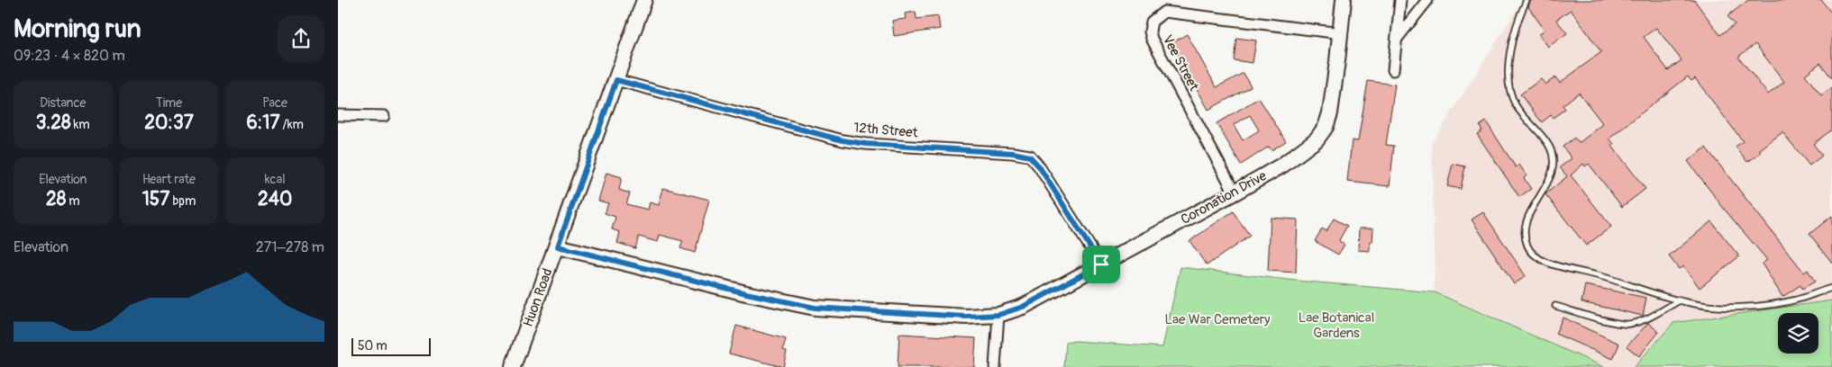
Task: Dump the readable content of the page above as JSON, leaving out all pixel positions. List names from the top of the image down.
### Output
{
  "streets": {
    "street": [
      "Vee Street",
      "12th Street",
      "Coronation Drive",
      "Huon Road"
    ]
  },
  "crossings": [
    ["Vee Street", "Coronation Drive"],
    ["12th Street", "Coronation Drive"],
    ["12th Street", "Huon Road"],
    ["Coronation Drive", "Huon Road"]
  ],
  "parks": ["Lae Botanical Gardens", "Lae War Cemetery"],
  "scale_bar": "50 m",
  "page": {
    "heading": ["Morning run", "09:23 · 4 × 820 m"],
    "stats": [
      ["Distance", "3.28 km"],
      ["Time", "20:37"],
      ["Pace", "6:17 /km"],
      ["Elevation", "28 m"],
      ["Heart rate", "157 bpm"],
      ["kcal", "240"]
    ],
    "chart": ["Elevation", "271–278 m"],
    "scale": "50 m"
  }
}
